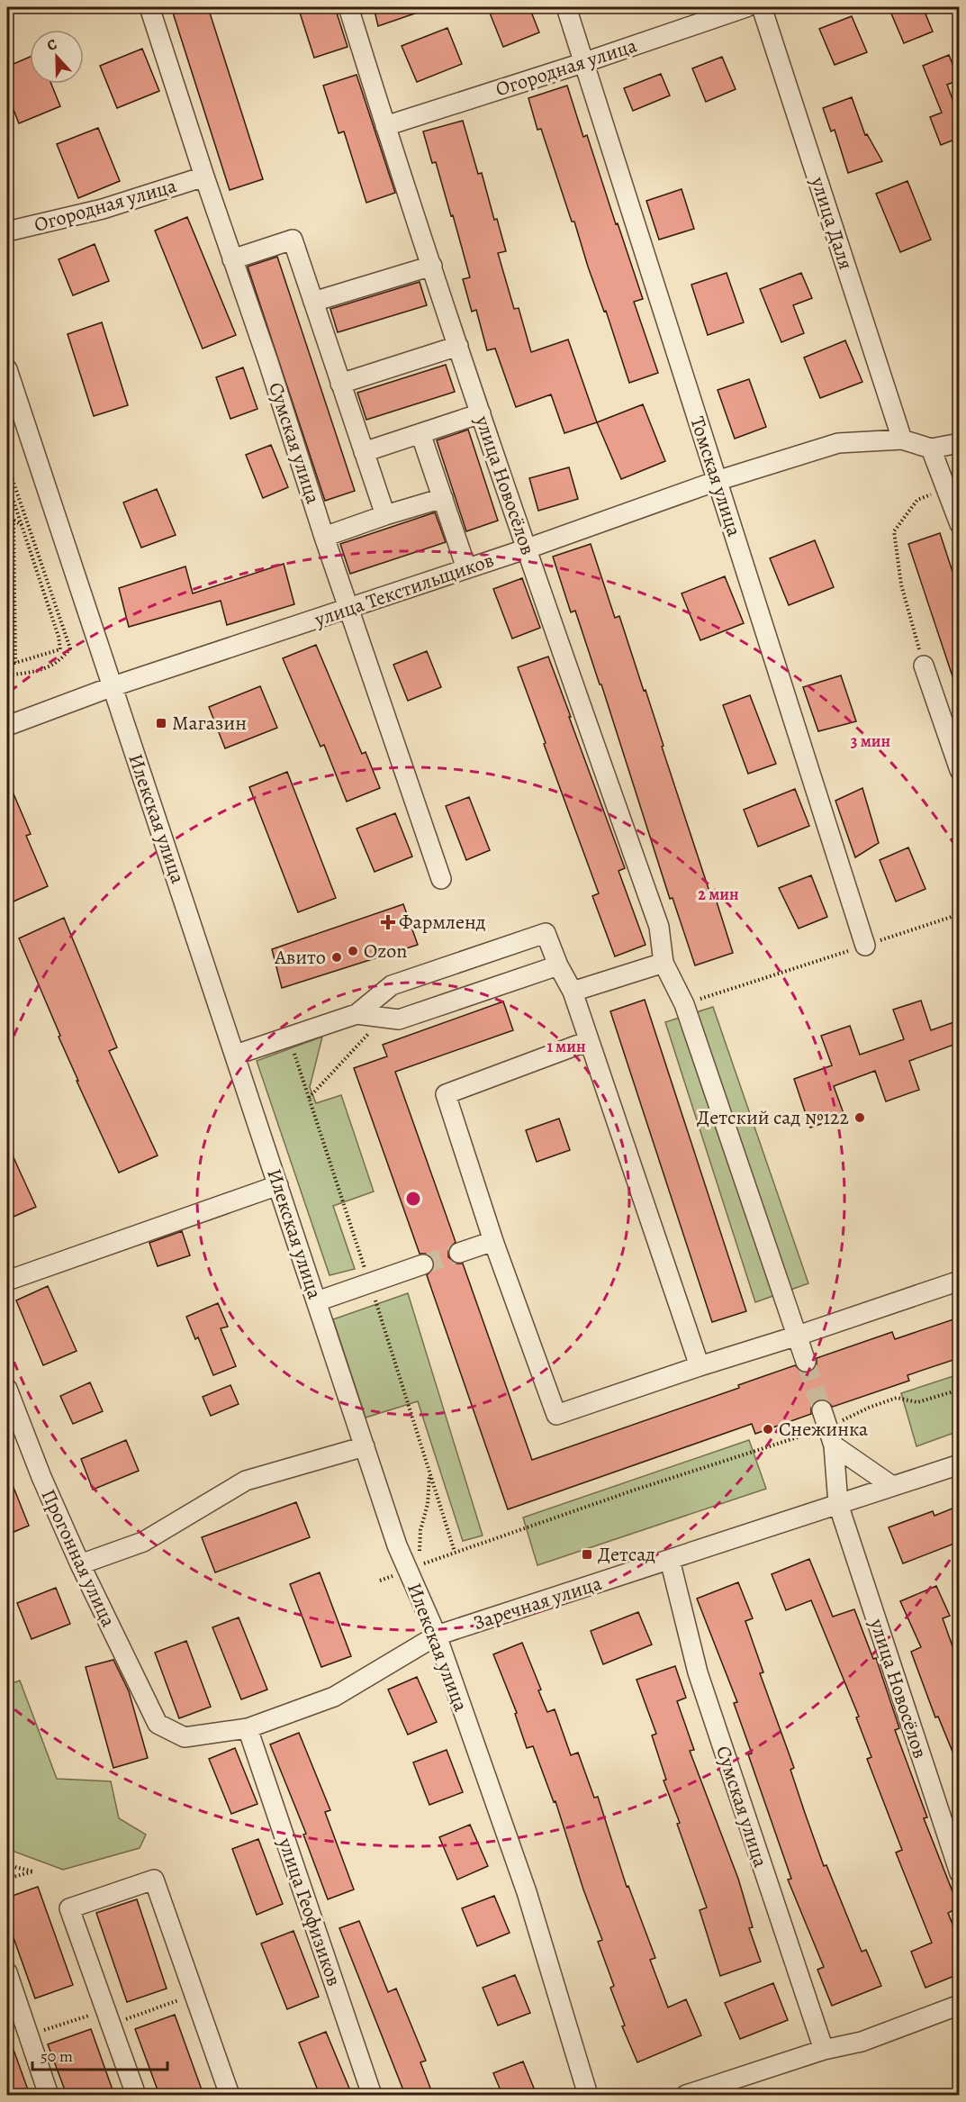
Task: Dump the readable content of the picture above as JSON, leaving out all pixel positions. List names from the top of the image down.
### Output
{
  "streets": {
    "street": [
      "Огородная улица",
      "улица Даля",
      "Сумская улица",
      "Томская улица",
      "улица Новосёлов",
      "улица Текстильщиков",
      "Илекская улица",
      "Прогонная улица",
      "Заречная улица",
      "улица Геофизиков"
    ]
  },
  "crossings": [
    ["Огородная улица", "Сумская улица"],
    ["Огородная улица", "Томская улица"],
    ["Огородная улица", "улица Новосёлов"],
    ["улица Даля", "улица Текстильщиков"],
    ["Сумская улица", "улица Текстильщиков"],
    ["Сумская улица", "Заречная улица"],
    ["Томская улица", "улица Текстильщиков"],
    ["улица Новосёлов", "улица Текстильщиков"],
    ["улица Новосёлов", "Заречная улица"],
    ["улица Текстильщиков", "Илекская улица"],
    ["Илекская улица", "Заречная улица"],
    ["Прогонная улица", "Заречная улица"],
    ["Заречная улица", "улица Геофизиков"]
  ],
  "places": {
    "transit": ["Магазин", "Детсад"],
    "health": ["Фармленд"],
    "other": [
      "Ozon",
      "Авито",
      "Детский сад №122",
      "Снежинка"
    ]
  },
  "scale_bar": "50 m",
  "north": "top",
  "rings": ["3 мин", "2 мин", "1 мин"]
}
